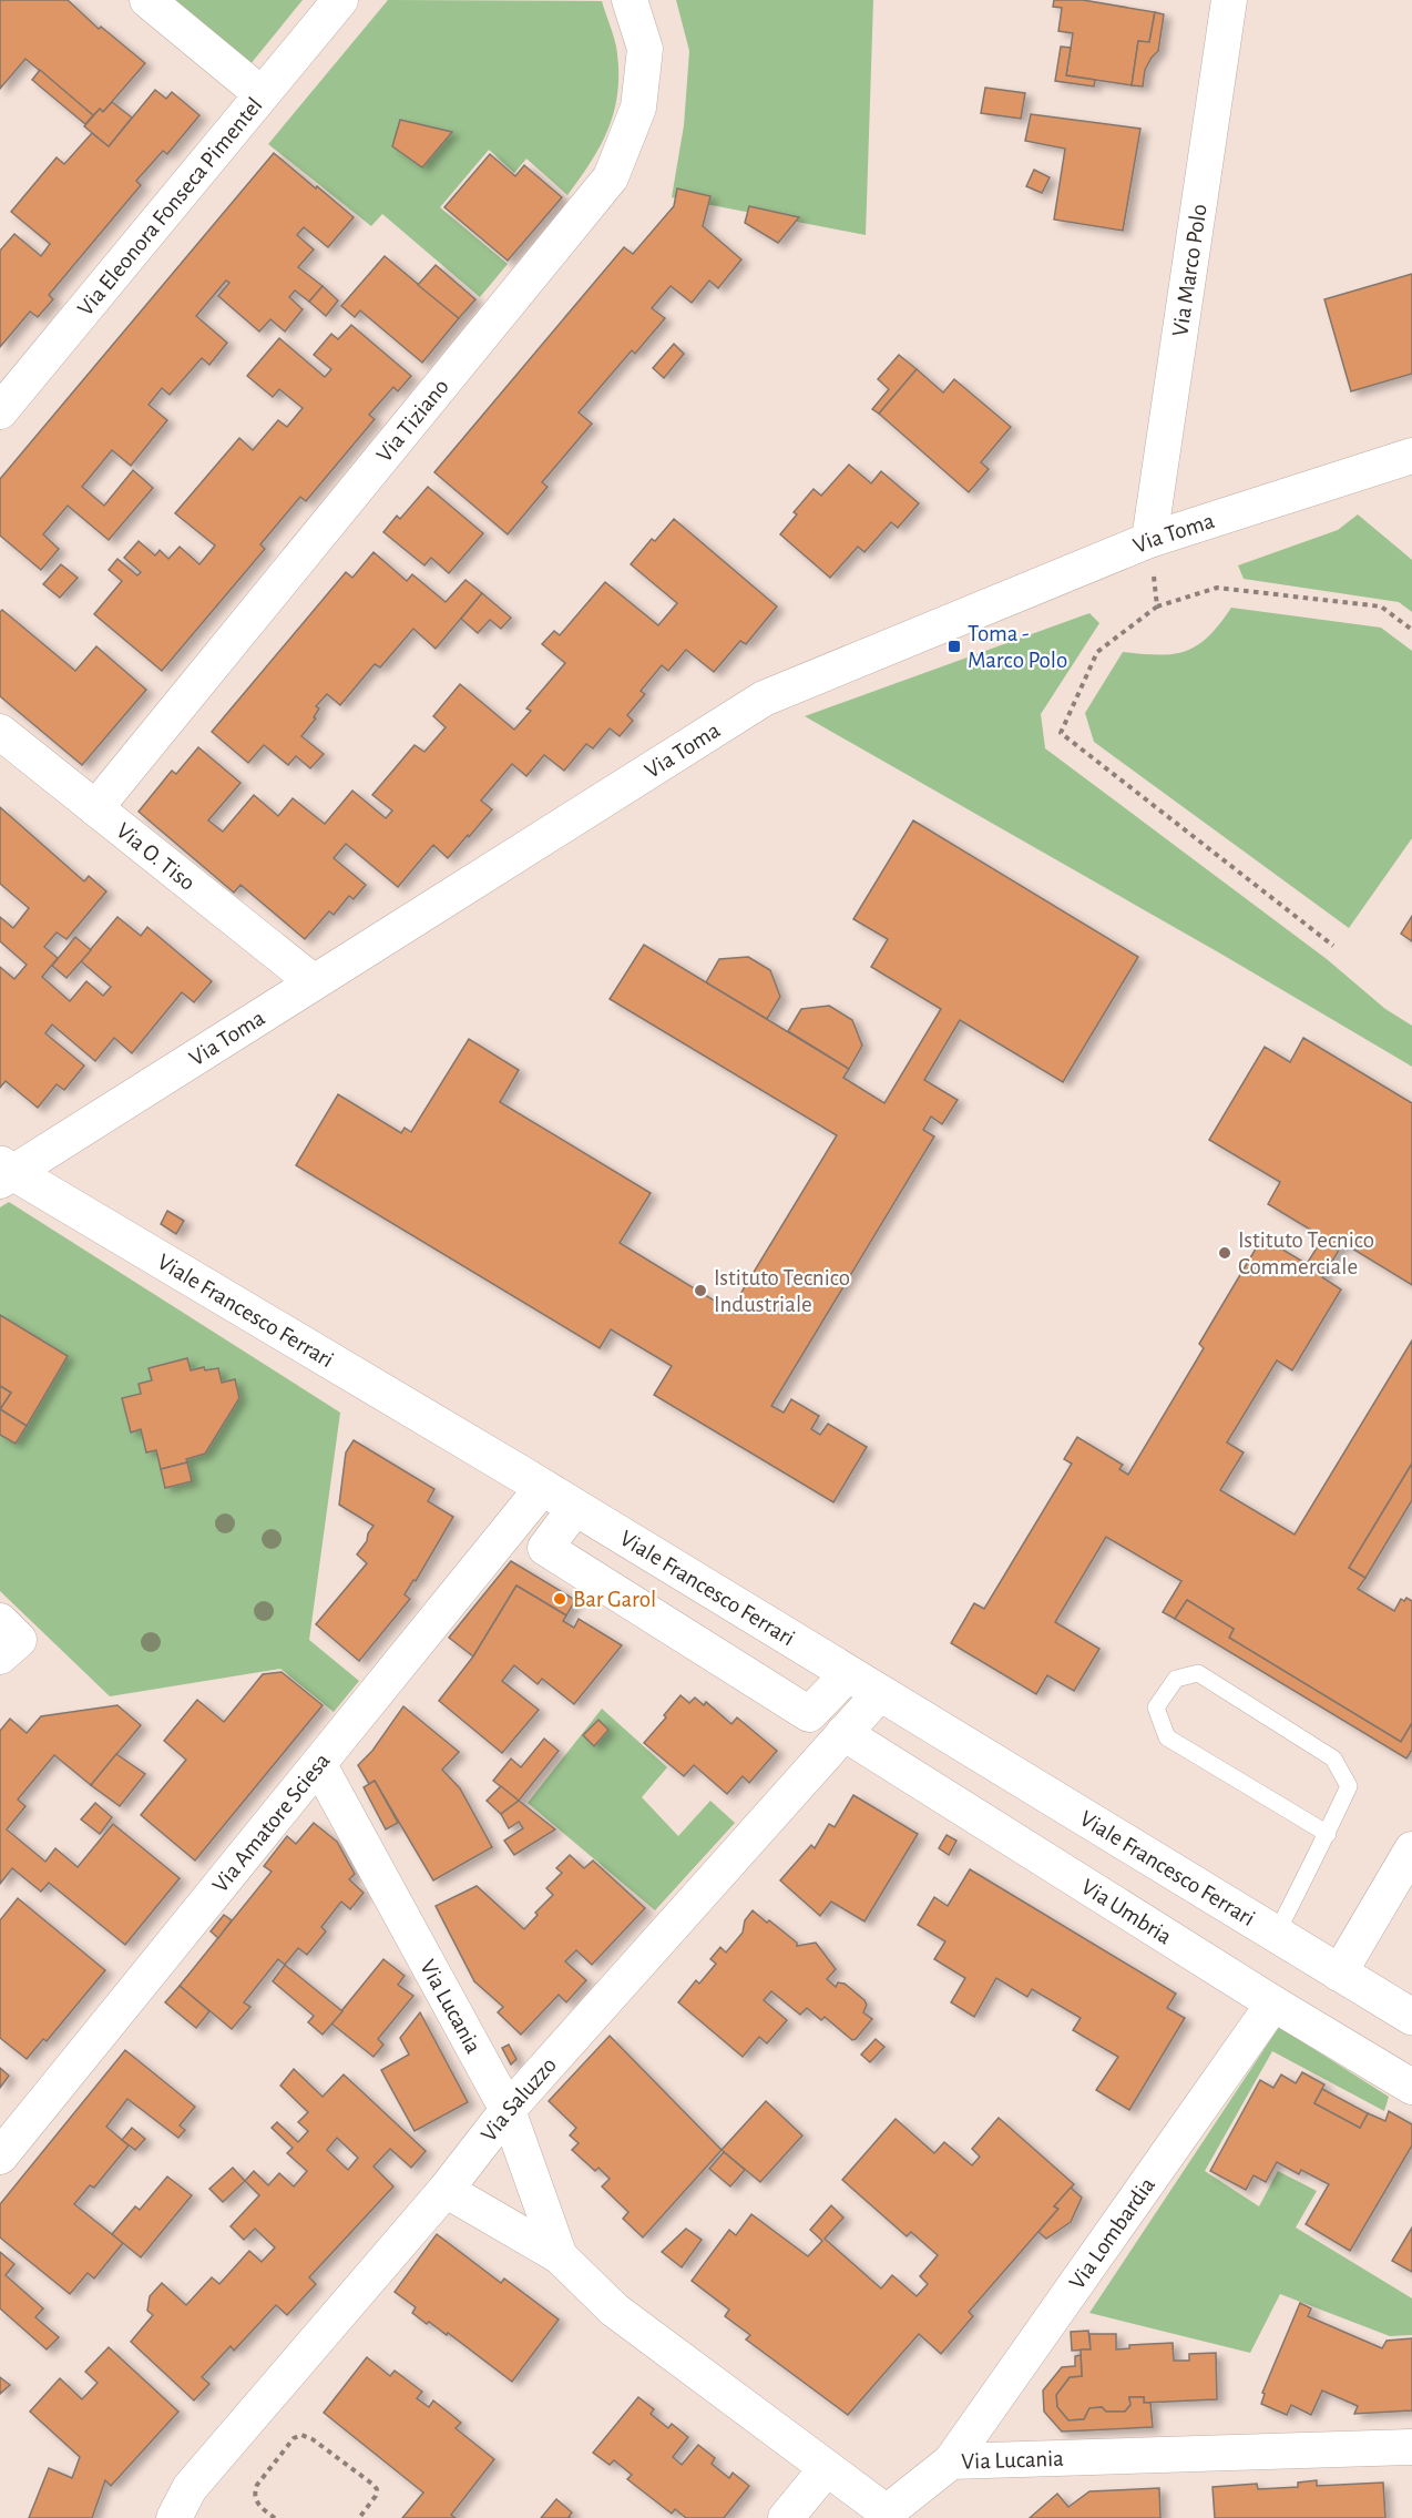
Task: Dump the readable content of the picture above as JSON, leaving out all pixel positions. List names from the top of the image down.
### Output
{
  "streets": {
    "street": [
      "Via Eleonora Fonseca Pimentel",
      "Via Marco Polo",
      "Via Tiziano",
      "Via Toma",
      "Via O. Tiso",
      "Viale Francesco Ferrari",
      "Via Amatore Sciesa",
      "Via Umbria",
      "Via Lucania",
      "Via Saluzzo",
      "Via Lombardia"
    ]
  },
  "crossings": [
    ["Via Marco Polo", "Via Toma"],
    ["Via Tiziano", "Via O. Tiso"],
    ["Via Toma", "Via O. Tiso"],
    ["Via Toma", "Viale Francesco Ferrari"],
    ["Viale Francesco Ferrari", "Via Amatore Sciesa"],
    ["Viale Francesco Ferrari", "Via Saluzzo"],
    ["Via Amatore Sciesa", "Via Lucania"],
    ["Via Umbria", "Via Saluzzo"],
    ["Via Umbria", "Via Lombardia"],
    ["Via Lucania", "Via Saluzzo"],
    ["Via Lucania", "Via Lombardia"]
  ],
  "places": {
    "transit": ["Toma - Marco Polo"],
    "other": ["Istituto Tecnico Commerciale", "Istituto Tecnico Industriale", "Bar Garol"]
  }
}
